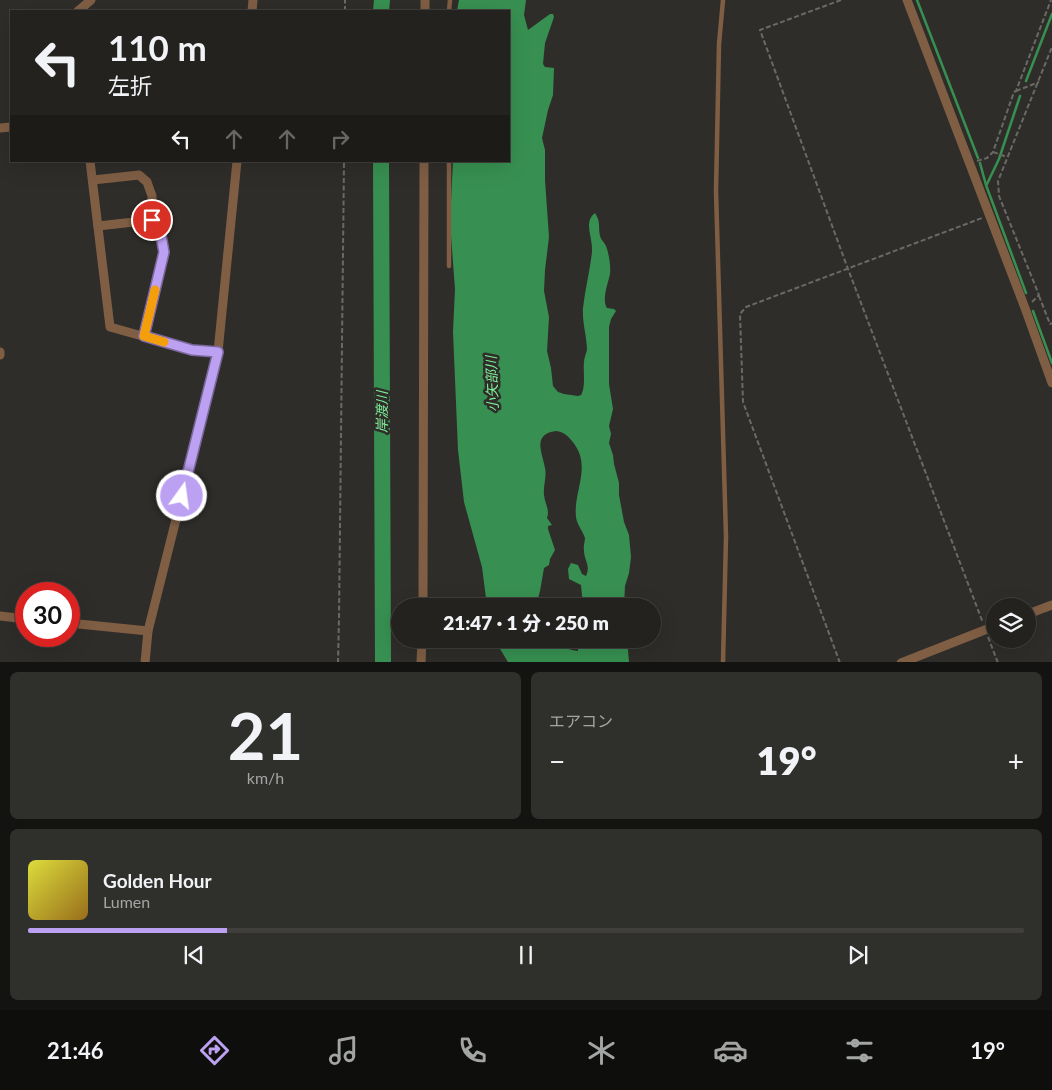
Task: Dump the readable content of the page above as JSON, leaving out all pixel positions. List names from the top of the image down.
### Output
{
  "water": ["小矢部川", "岸渡川"],
  "page": {
    "turn": ["110 m", "左折"],
    "limit": "30",
    "trip": "21:47 · 1 分 · 250 m",
    "tile": [
      ["21", "km/h"],
      "エアコン"
    ],
    "heat": ["−", "19°", "+"],
    "song": ["Golden Hour", "Lumen"],
    "tabs": ["21:46", "19°"]
  }
}
